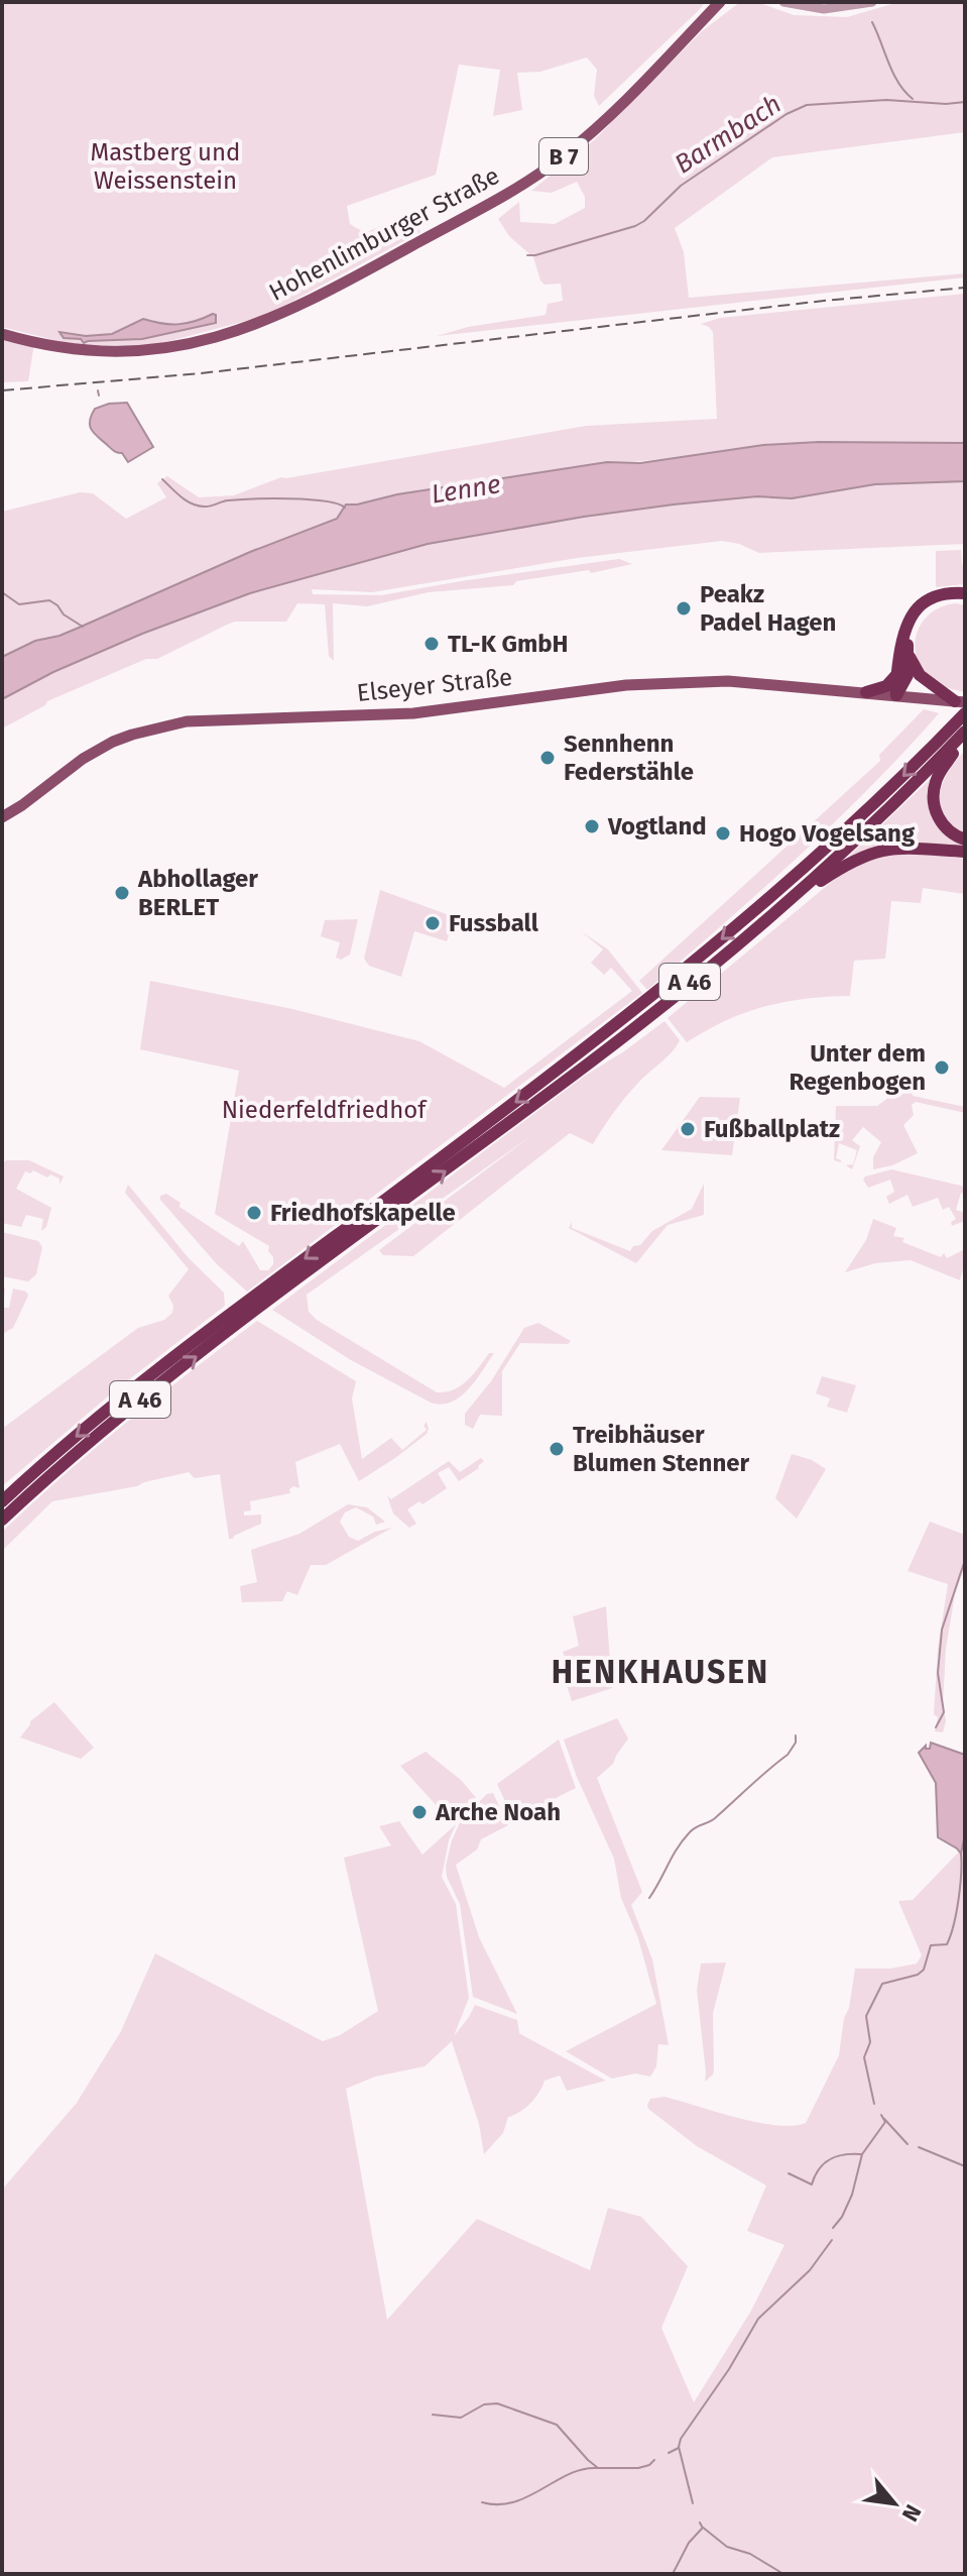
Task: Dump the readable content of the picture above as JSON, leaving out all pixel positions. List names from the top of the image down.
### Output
{
  "streets": {
    "highway": ["A 46"],
    "main road": ["B 7", "Hohenlimburger Straße", "Elseyer Straße"]
  },
  "crossings": [
    ["Elseyer Straße", "A 46"]
  ],
  "districts": ["HENKHAUSEN"],
  "water": ["Barmbach", "Lenne"],
  "parks": ["Mastberg und Weissenstein", "Niederfeldfriedhof"],
  "places": [
    "Peakz Padel Hagen",
    "TL-K GmbH",
    "Sennhenn Federstähle",
    "Vogtland",
    "Hogo Vogelsang",
    "Abhollager BERLET",
    "Fussball",
    "Unter dem Regenbogen",
    "Fußballplatz",
    "Friedhofskapelle",
    "Treibhäuser Blumen Stenner",
    "Arche Noah"
  ],
  "north": "bottom right"
}
